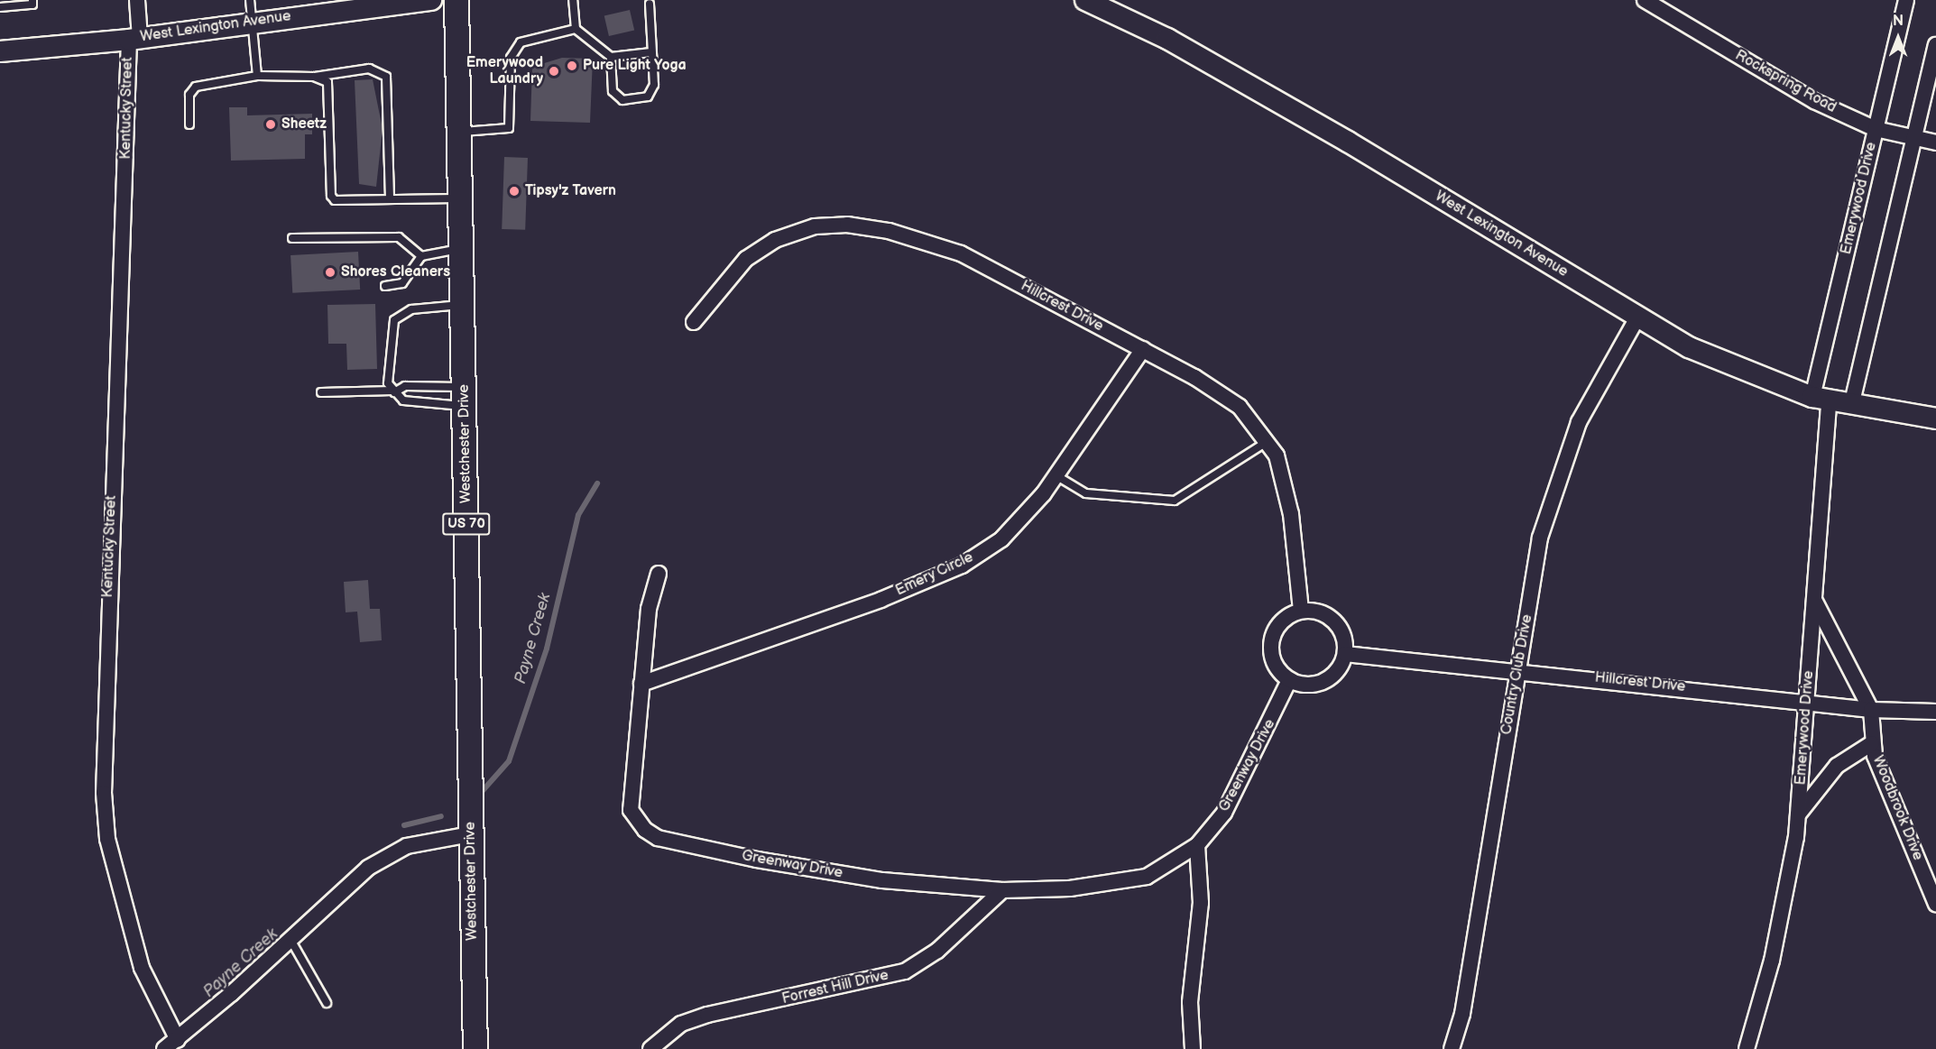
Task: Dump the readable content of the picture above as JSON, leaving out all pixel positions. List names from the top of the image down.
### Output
{
  "streets": {
    "main road": ["Westchester Drive", "US 70"],
    "street": [
      "West Lexington Avenue",
      "Rockspring Road",
      "Kentucky Street",
      "Emerywood Drive",
      "Hillcrest Drive",
      "Emery Circle",
      "Country Club Drive",
      "Greenway Drive",
      "Woodbrook Drive",
      "Forrest Hill Drive"
    ]
  },
  "crossings": [
    ["West Lexington Avenue", "Kentucky Street"],
    ["West Lexington Avenue", "Emerywood Drive"],
    ["West Lexington Avenue", "Country Club Drive"],
    ["Rockspring Road", "Emerywood Drive"],
    ["Emerywood Drive", "Hillcrest Drive"],
    ["Hillcrest Drive", "Emery Circle"],
    ["Hillcrest Drive", "Country Club Drive"],
    ["Hillcrest Drive", "Greenway Drive"],
    ["Hillcrest Drive", "Woodbrook Drive"],
    ["Emery Circle", "Greenway Drive"],
    ["Greenway Drive", "Forrest Hill Drive"]
  ],
  "water": ["Payne Creek"],
  "places": [
    "Pure Light Yoga",
    "Emerywood Laundry",
    "Sheetz",
    "Tipsy'z Tavern",
    "Shores Cleaners"
  ],
  "north": "top"
}
